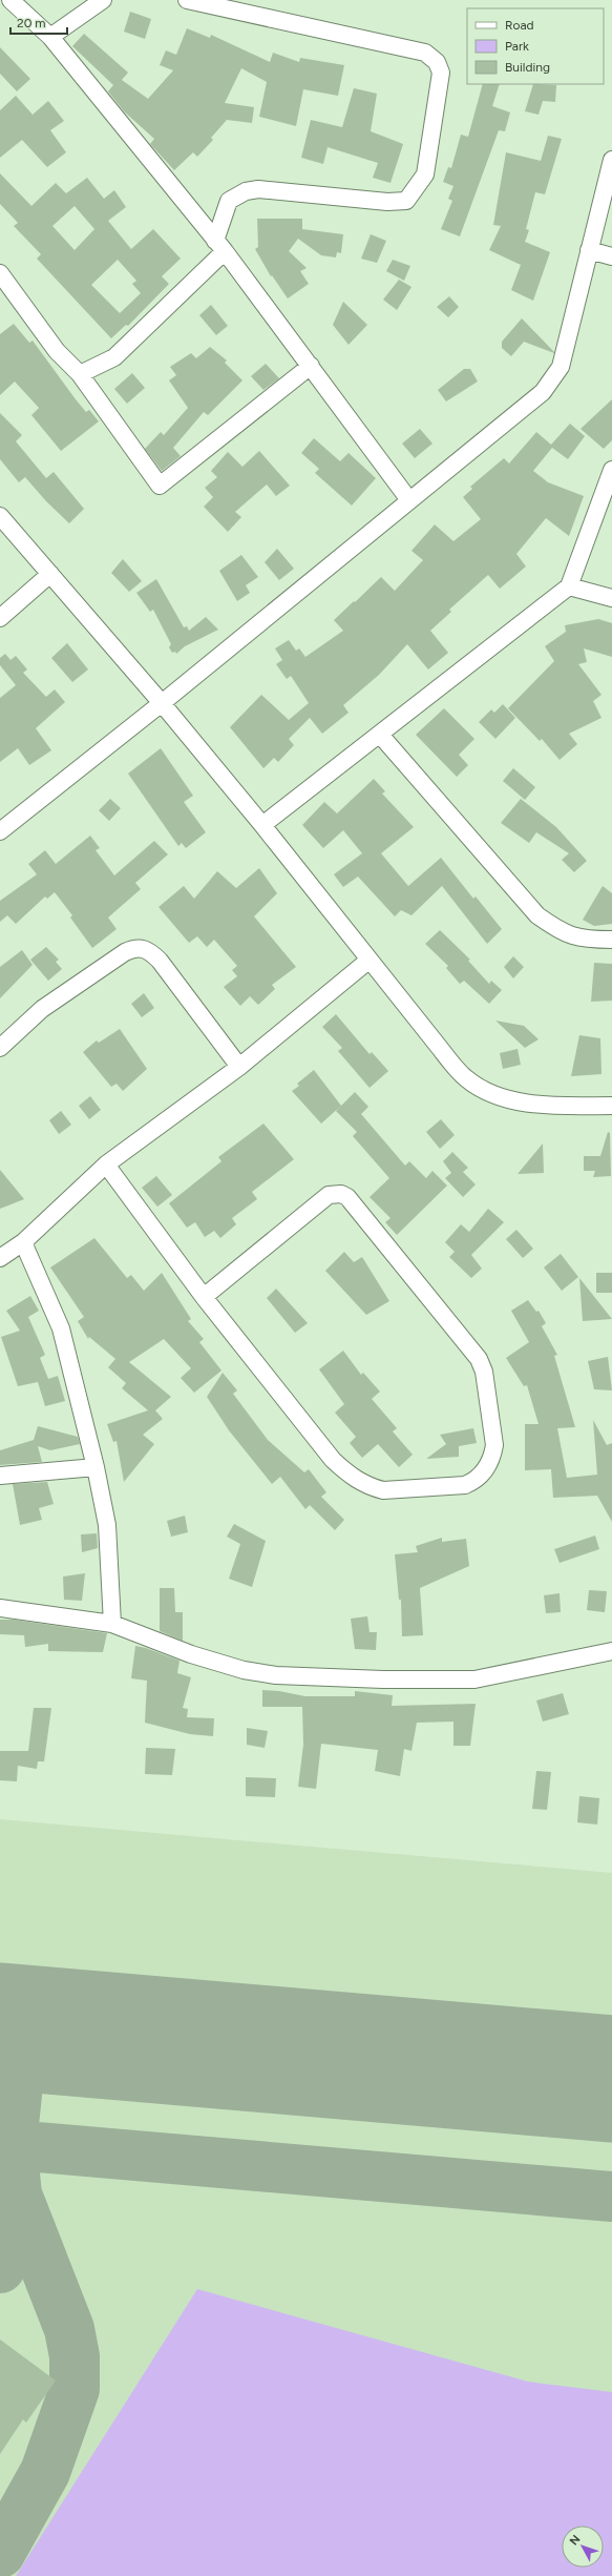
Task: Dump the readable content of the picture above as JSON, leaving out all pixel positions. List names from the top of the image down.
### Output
{
  "legend": ["Road", "Park", "Building"],
  "scale_bar": "20 m",
  "north": "top left"
}
